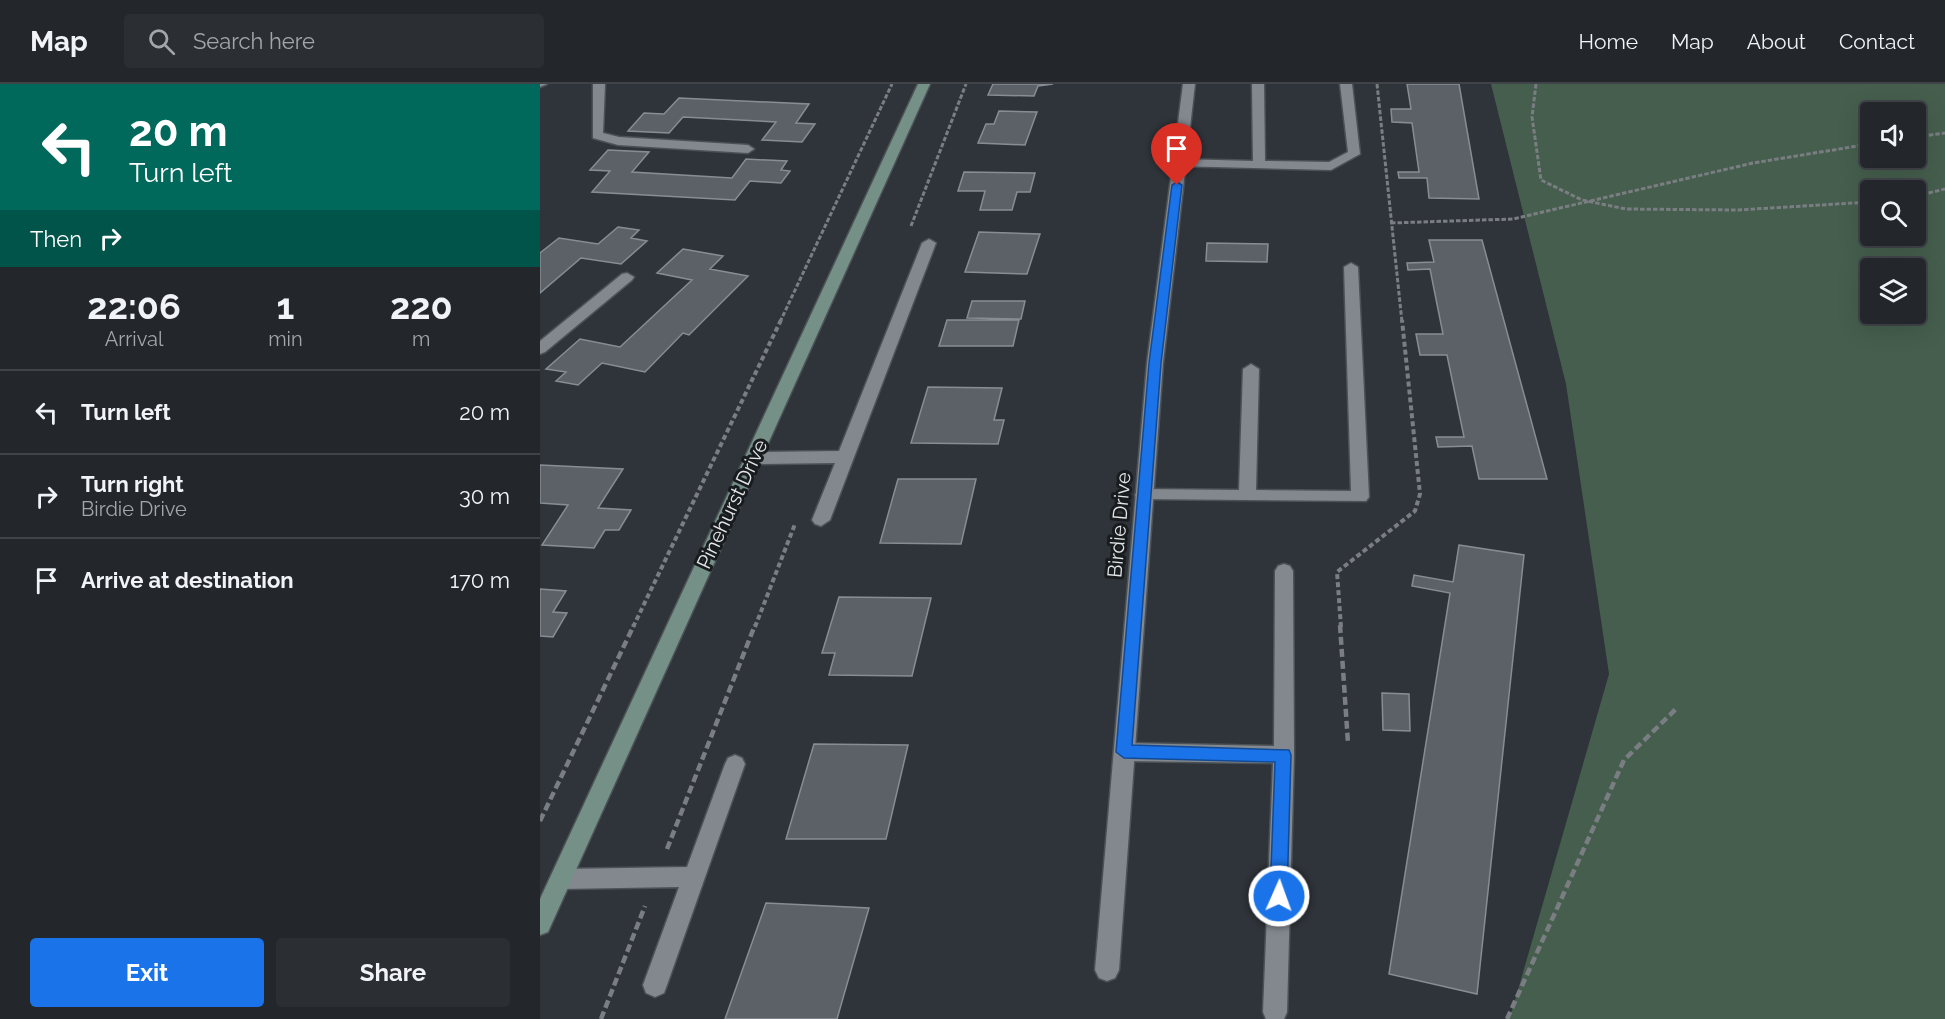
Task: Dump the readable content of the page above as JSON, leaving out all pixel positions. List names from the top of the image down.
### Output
{
  "streets": {
    "street": ["Pinehurst Drive", "Birdie Drive"]
  },
  "page": {
    "header": "Map",
    "search": "Search here",
    "nav": [
      "Home",
      "Map",
      "About",
      "Contact"
    ],
    "turn": ["20 m", "Turn left"],
    "then": "Then",
    "eta": [
      "22:06",
      "Arrival",
      "1",
      "min",
      "220",
      "m"
    ],
    "list": [
      {
        "name": "Turn left",
        "value": "20 m"
      },
      {
        "name": "Turn right",
        "note": "Birdie Drive",
        "value": "30 m"
      },
      {
        "name": "Arrive at destination",
        "value": "170 m"
      }
    ],
    "buttons": ["Exit", "Share"]
  }
}
